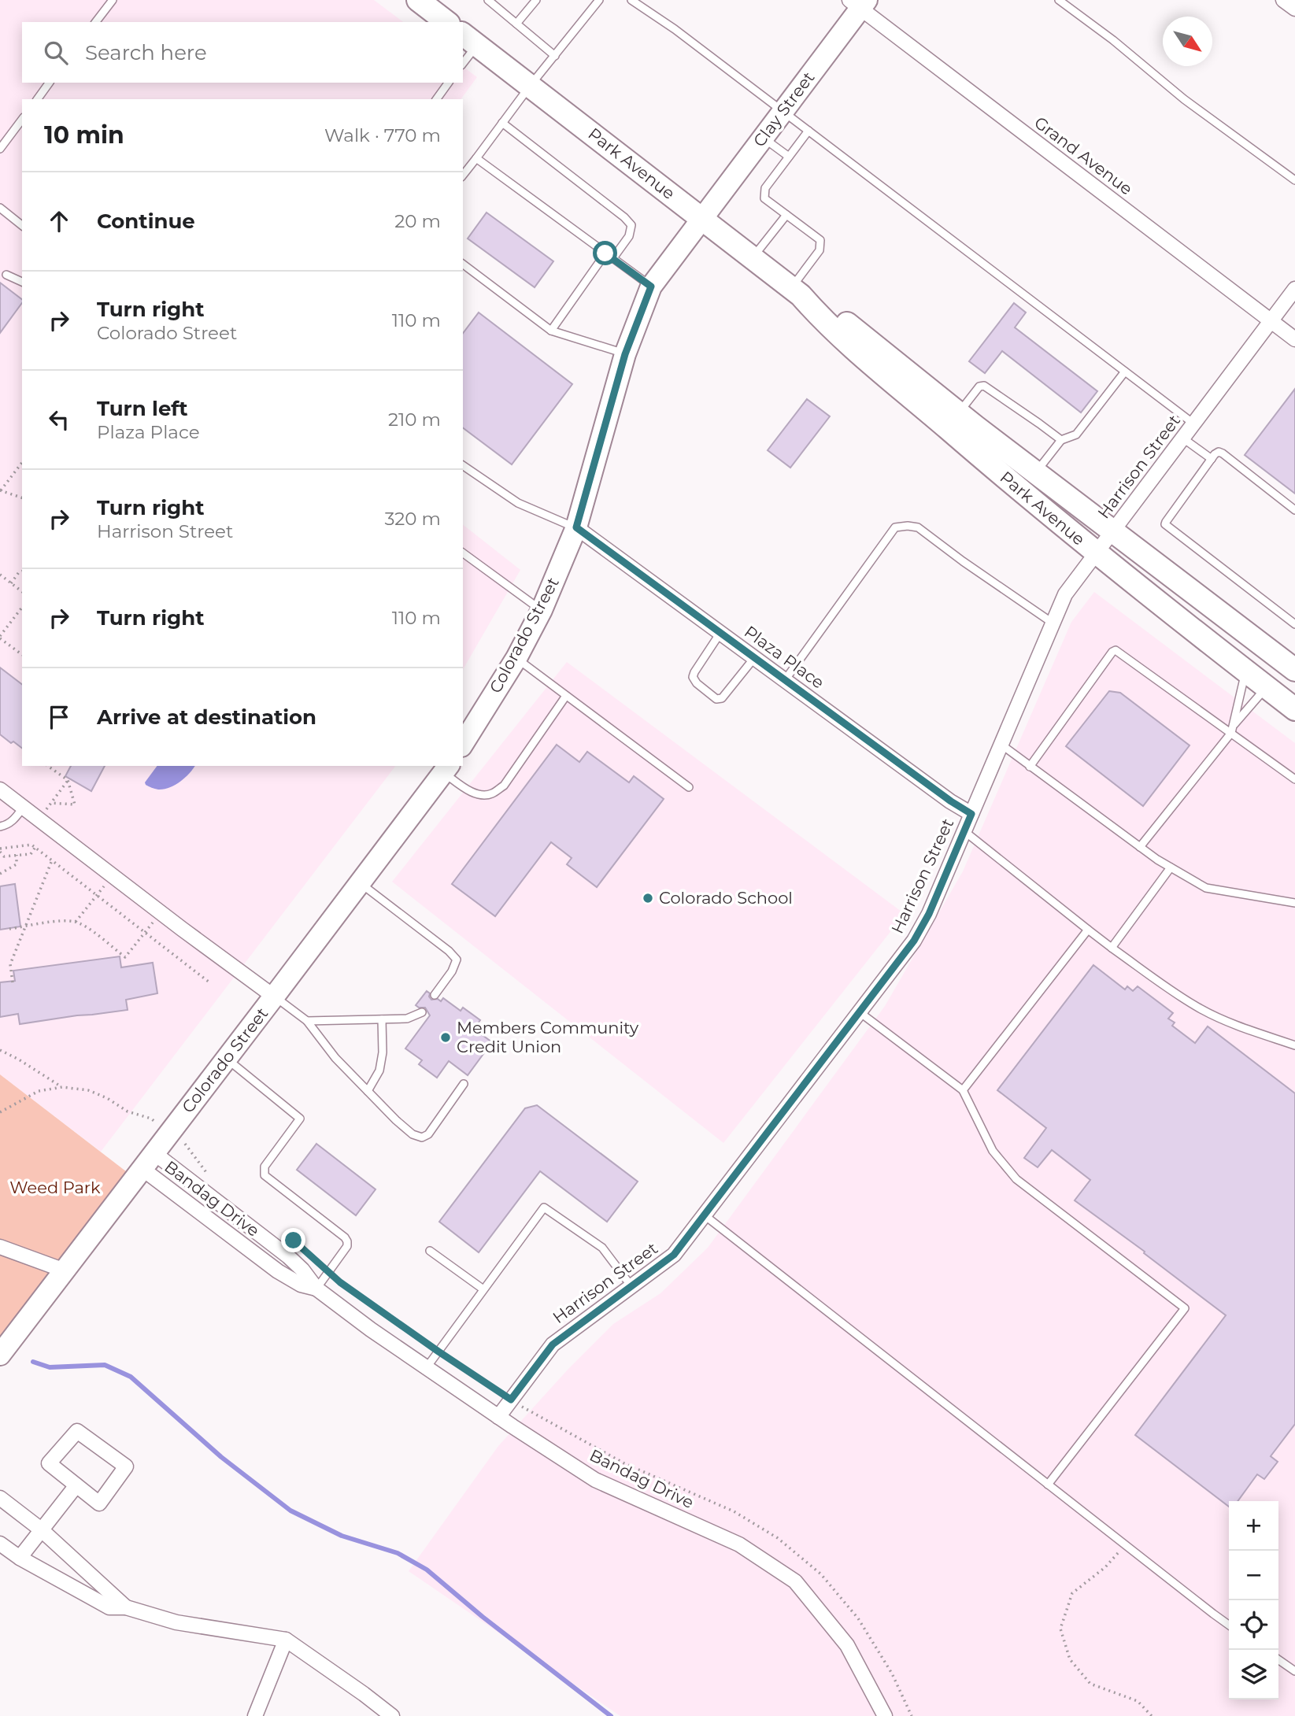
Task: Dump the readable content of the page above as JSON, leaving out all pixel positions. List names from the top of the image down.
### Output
{
  "streets": {
    "main road": ["Park Avenue"],
    "street": [
      "Clay Street",
      "Grand Avenue",
      "Harrison Street",
      "Colorado Street",
      "Plaza Place",
      "Bandag Drive"
    ]
  },
  "crossings": [
    ["Clay Street", "Grand Avenue"],
    ["Clay Street", "Park Avenue"],
    ["Clay Street", "Colorado Street"],
    ["Grand Avenue", "Harrison Street"],
    ["Park Avenue", "Harrison Street"],
    ["Park Avenue", "Colorado Street"],
    ["Harrison Street", "Plaza Place"],
    ["Harrison Street", "Bandag Drive"],
    ["Colorado Street", "Plaza Place"],
    ["Colorado Street", "Bandag Drive"]
  ],
  "parks": ["Weed Park"],
  "places": ["Colorado School", "Members Community Credit Union"],
  "north": "bottom right",
  "page": {
    "search": "Search here",
    "heading": ["10 min", "Walk · 770 m"],
    "list": [
      ["Continue", "20 m"],
      ["Turn right", "Colorado Street", "110 m"],
      ["Turn left", "Plaza Place", "210 m"],
      ["Turn right", "Harrison Street", "320 m"],
      ["Turn right", "110 m"],
      "Arrive at destination"
    ],
    "map_buttons": ["+", "−"]
  }
}
